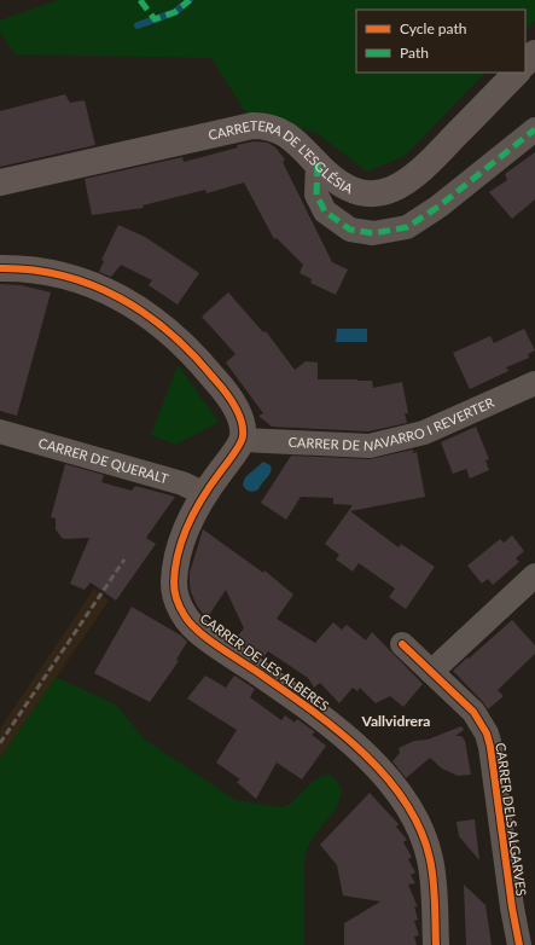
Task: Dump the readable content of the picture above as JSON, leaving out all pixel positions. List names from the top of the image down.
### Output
{
  "streets": {
    "street": [
      "CARRETERA DE L'ESGLÉSIA",
      "CARRER DE NAVARRO I REVERTER",
      "CARRER DE QUERALT",
      "CARRER DE LES ALBERES",
      "CARRER DELS ALGARVES"
    ]
  },
  "crossings": [
    ["CARRER DE NAVARRO I REVERTER", "CARRER DE LES ALBERES"],
    ["CARRER DE QUERALT", "CARRER DE LES ALBERES"]
  ],
  "districts": ["Vallvidrera"],
  "legend": ["Cycle path", "Path"]
}
